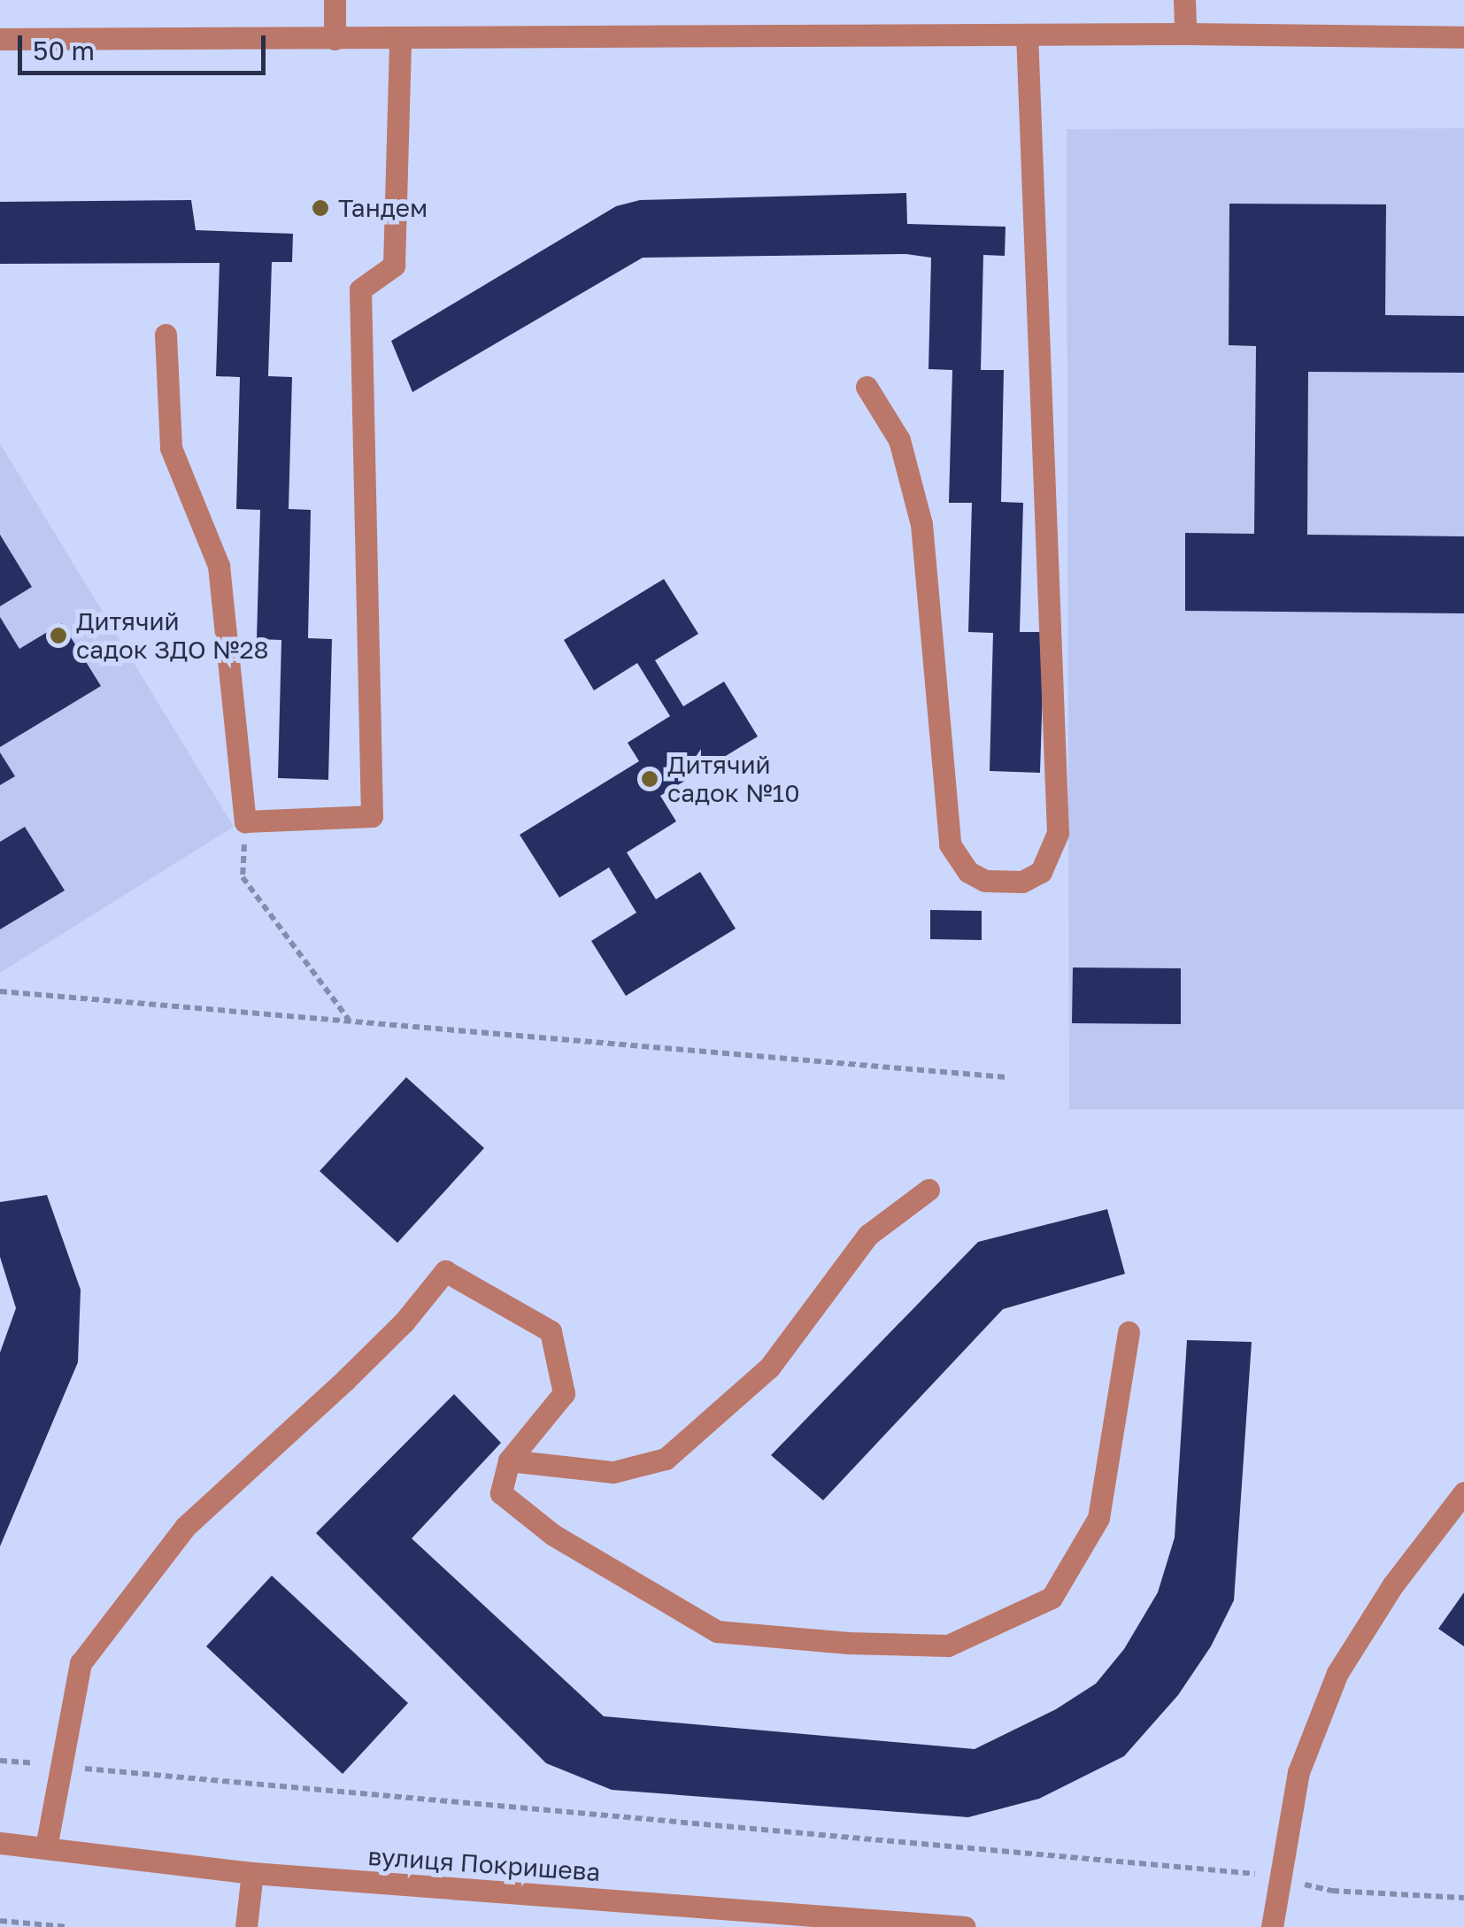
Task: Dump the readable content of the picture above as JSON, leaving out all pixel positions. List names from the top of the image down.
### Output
{
  "streets": {
    "street": ["вулиця Покришева"]
  },
  "places": ["Тандем", "Дитячий садок ЗДО №28", "Дитячий садок №10"],
  "scale_bar": "50 m"
}
